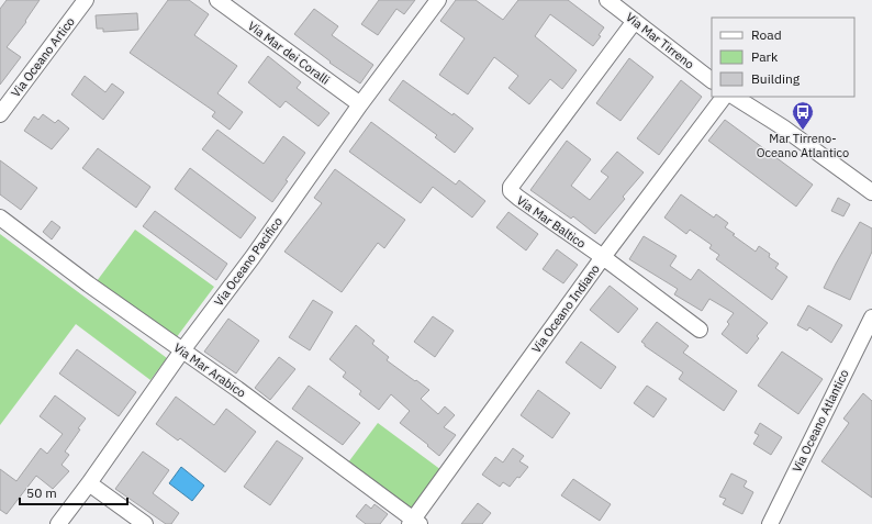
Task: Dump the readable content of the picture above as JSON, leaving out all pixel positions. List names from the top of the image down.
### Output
{
  "streets": {
    "street": [
      "Via Mar Tirreno",
      "Via Mar dei Coralli",
      "Via Oceano Artico",
      "Via Mar Baltico",
      "Via Oceano Pacifico",
      "Via Oceano Indiano",
      "Via Mar Arabico",
      "Via Oceano Atlantico"
    ]
  },
  "crossings": [
    ["Via Mar Tirreno", "Via Mar Baltico"],
    ["Via Mar dei Coralli", "Via Oceano Pacifico"],
    ["Via Mar Baltico", "Via Oceano Indiano"],
    ["Via Oceano Pacifico", "Via Mar Arabico"],
    ["Via Oceano Indiano", "Via Mar Arabico"]
  ],
  "places": {
    "bus stop": ["Mar Tirreno- Oceano Atlantico"]
  },
  "legend": ["Road", "Park", "Building"],
  "scale_bar": "50 m"
}
